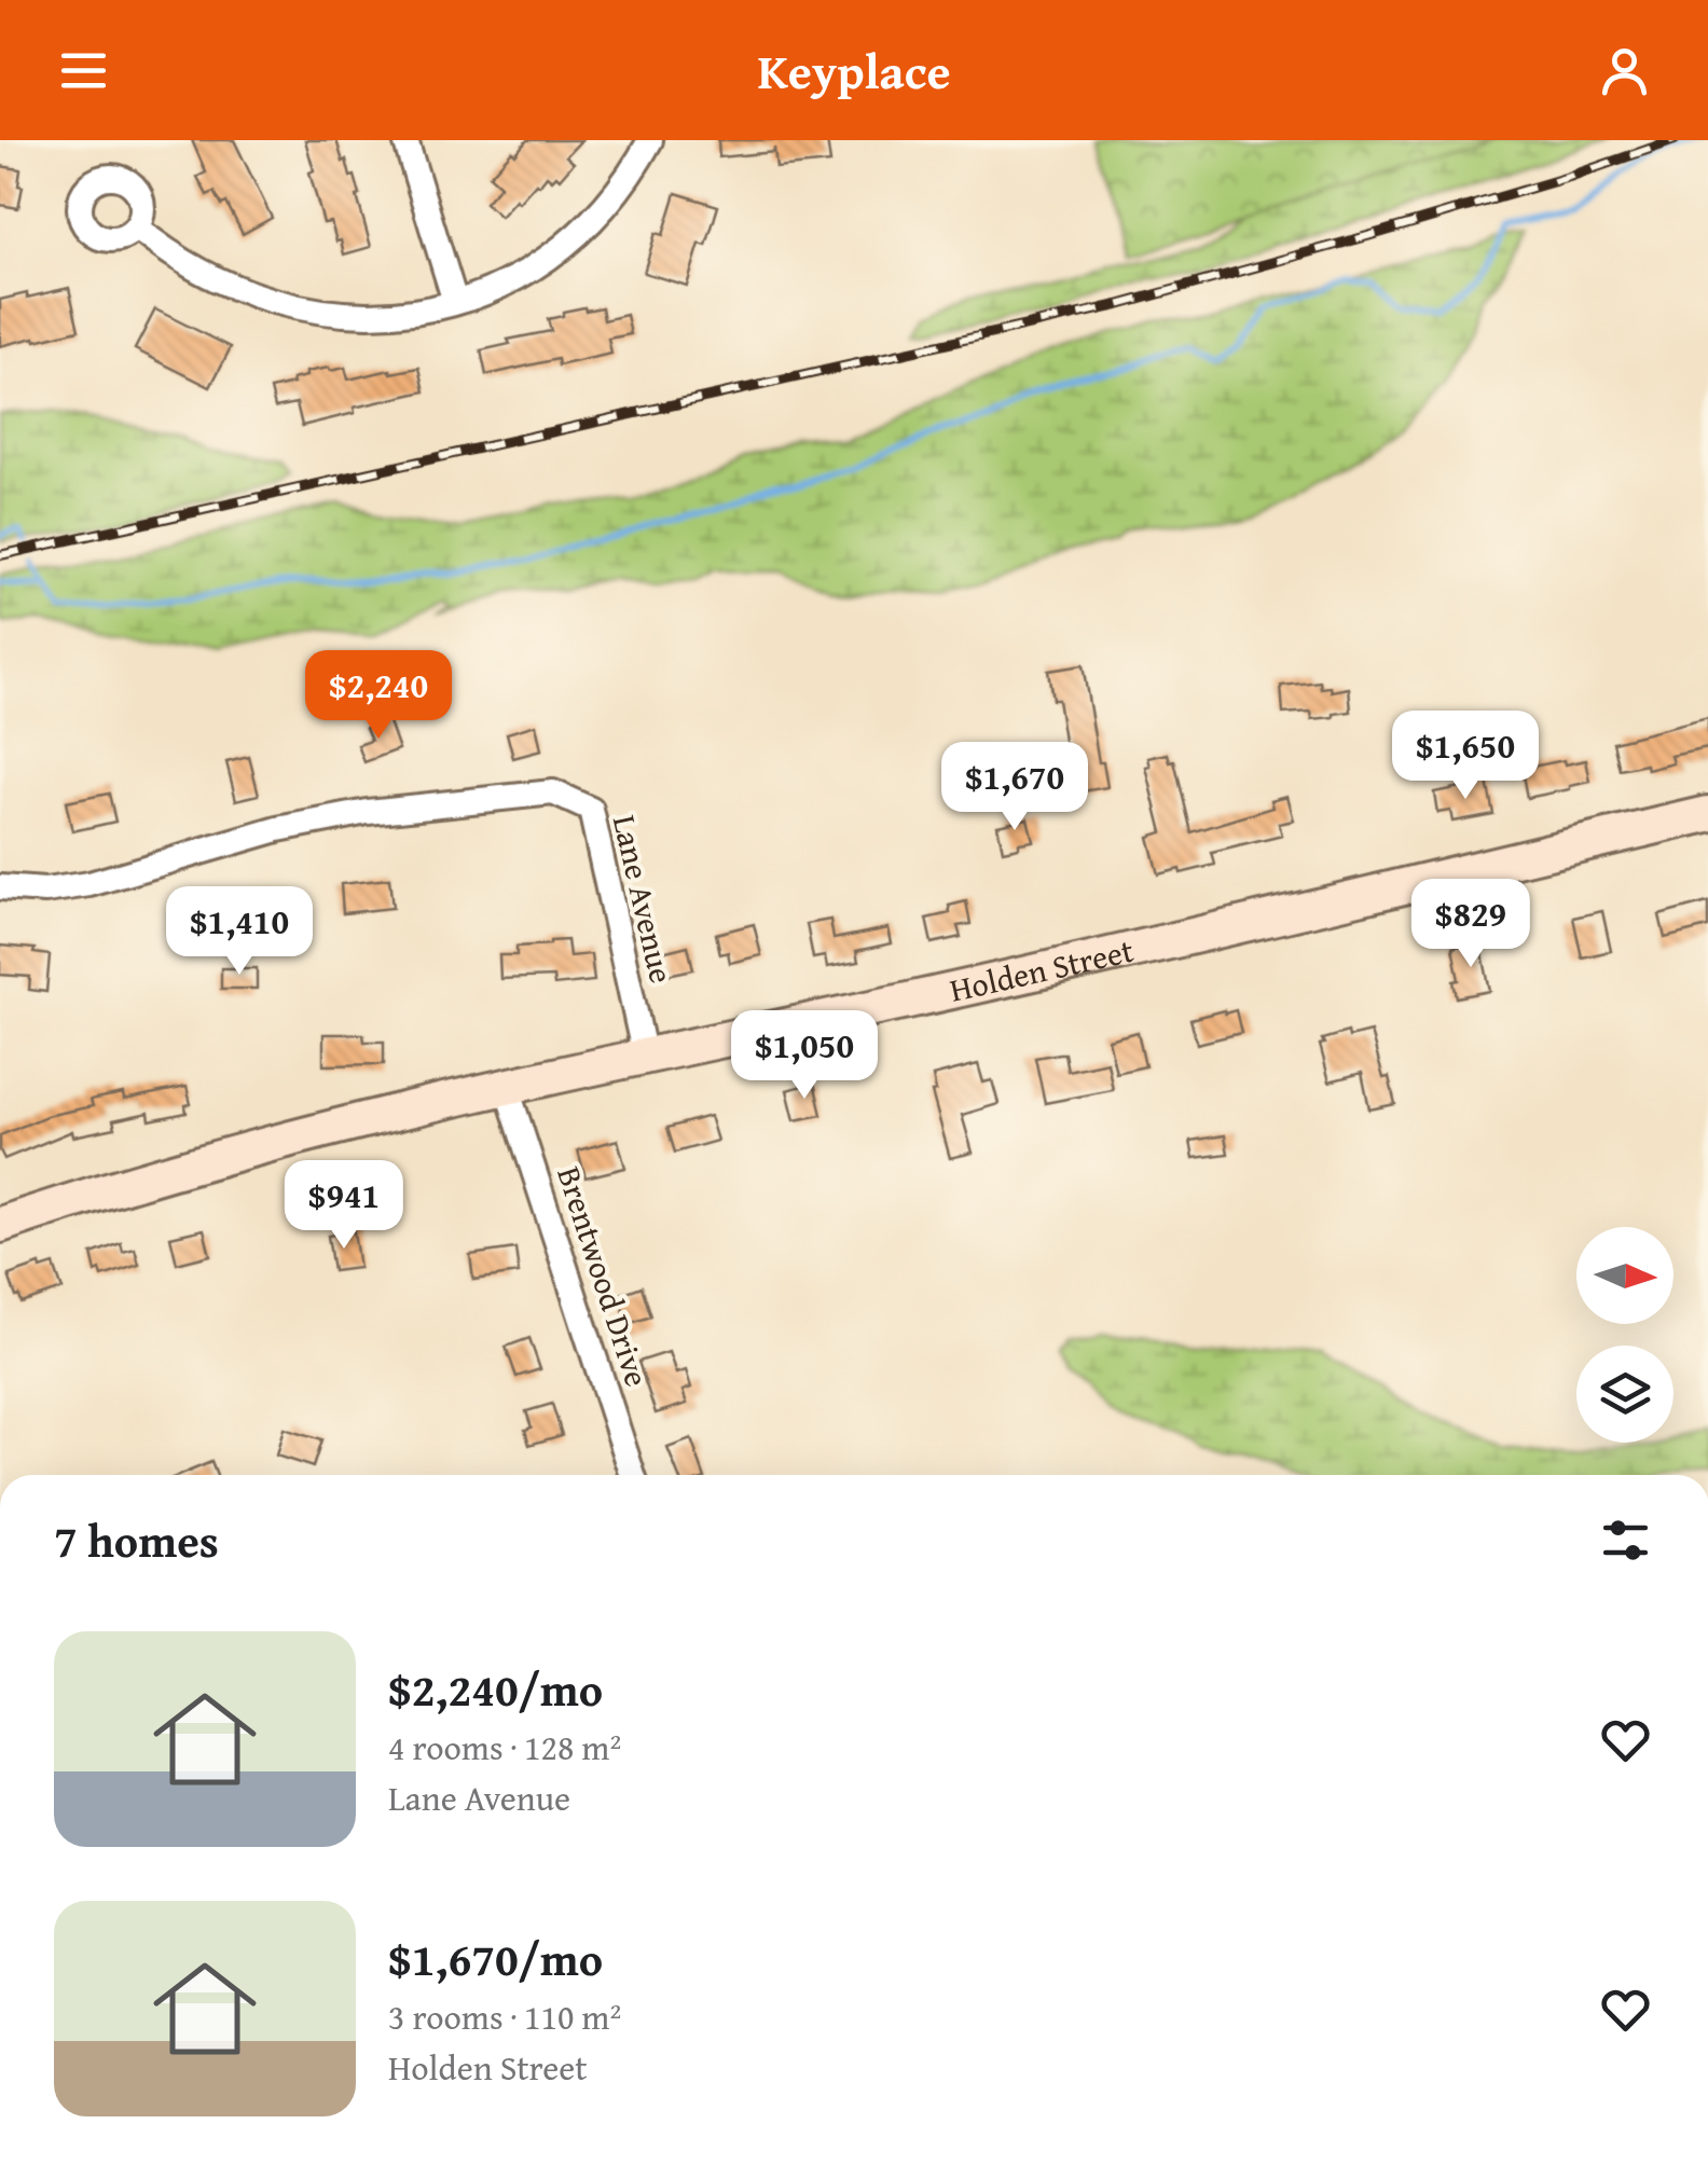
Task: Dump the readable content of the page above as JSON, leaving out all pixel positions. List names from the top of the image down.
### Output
{
  "streets": {
    "main road": ["Holden Street"],
    "street": ["Lane Avenue", "Brentwood Drive"]
  },
  "crossings": [
    ["Lane Avenue", "Holden Street"],
    ["Holden Street", "Brentwood Drive"]
  ],
  "north": "right",
  "page": {
    "header": "Keyplace",
    "price": [
      "$2,240",
      "$1,650",
      "$1,670",
      "$829",
      "$1,410",
      "$1,050",
      "$941"
    ],
    "heading": "7 homes",
    "list": [
      {
        "name": "$2,240/mo",
        "note": "4 rooms · 128 m² · Lane Avenue"
      },
      {
        "name": "$1,670/mo",
        "note": "3 rooms · 110 m² · Holden Street"
      }
    ]
  }
}
